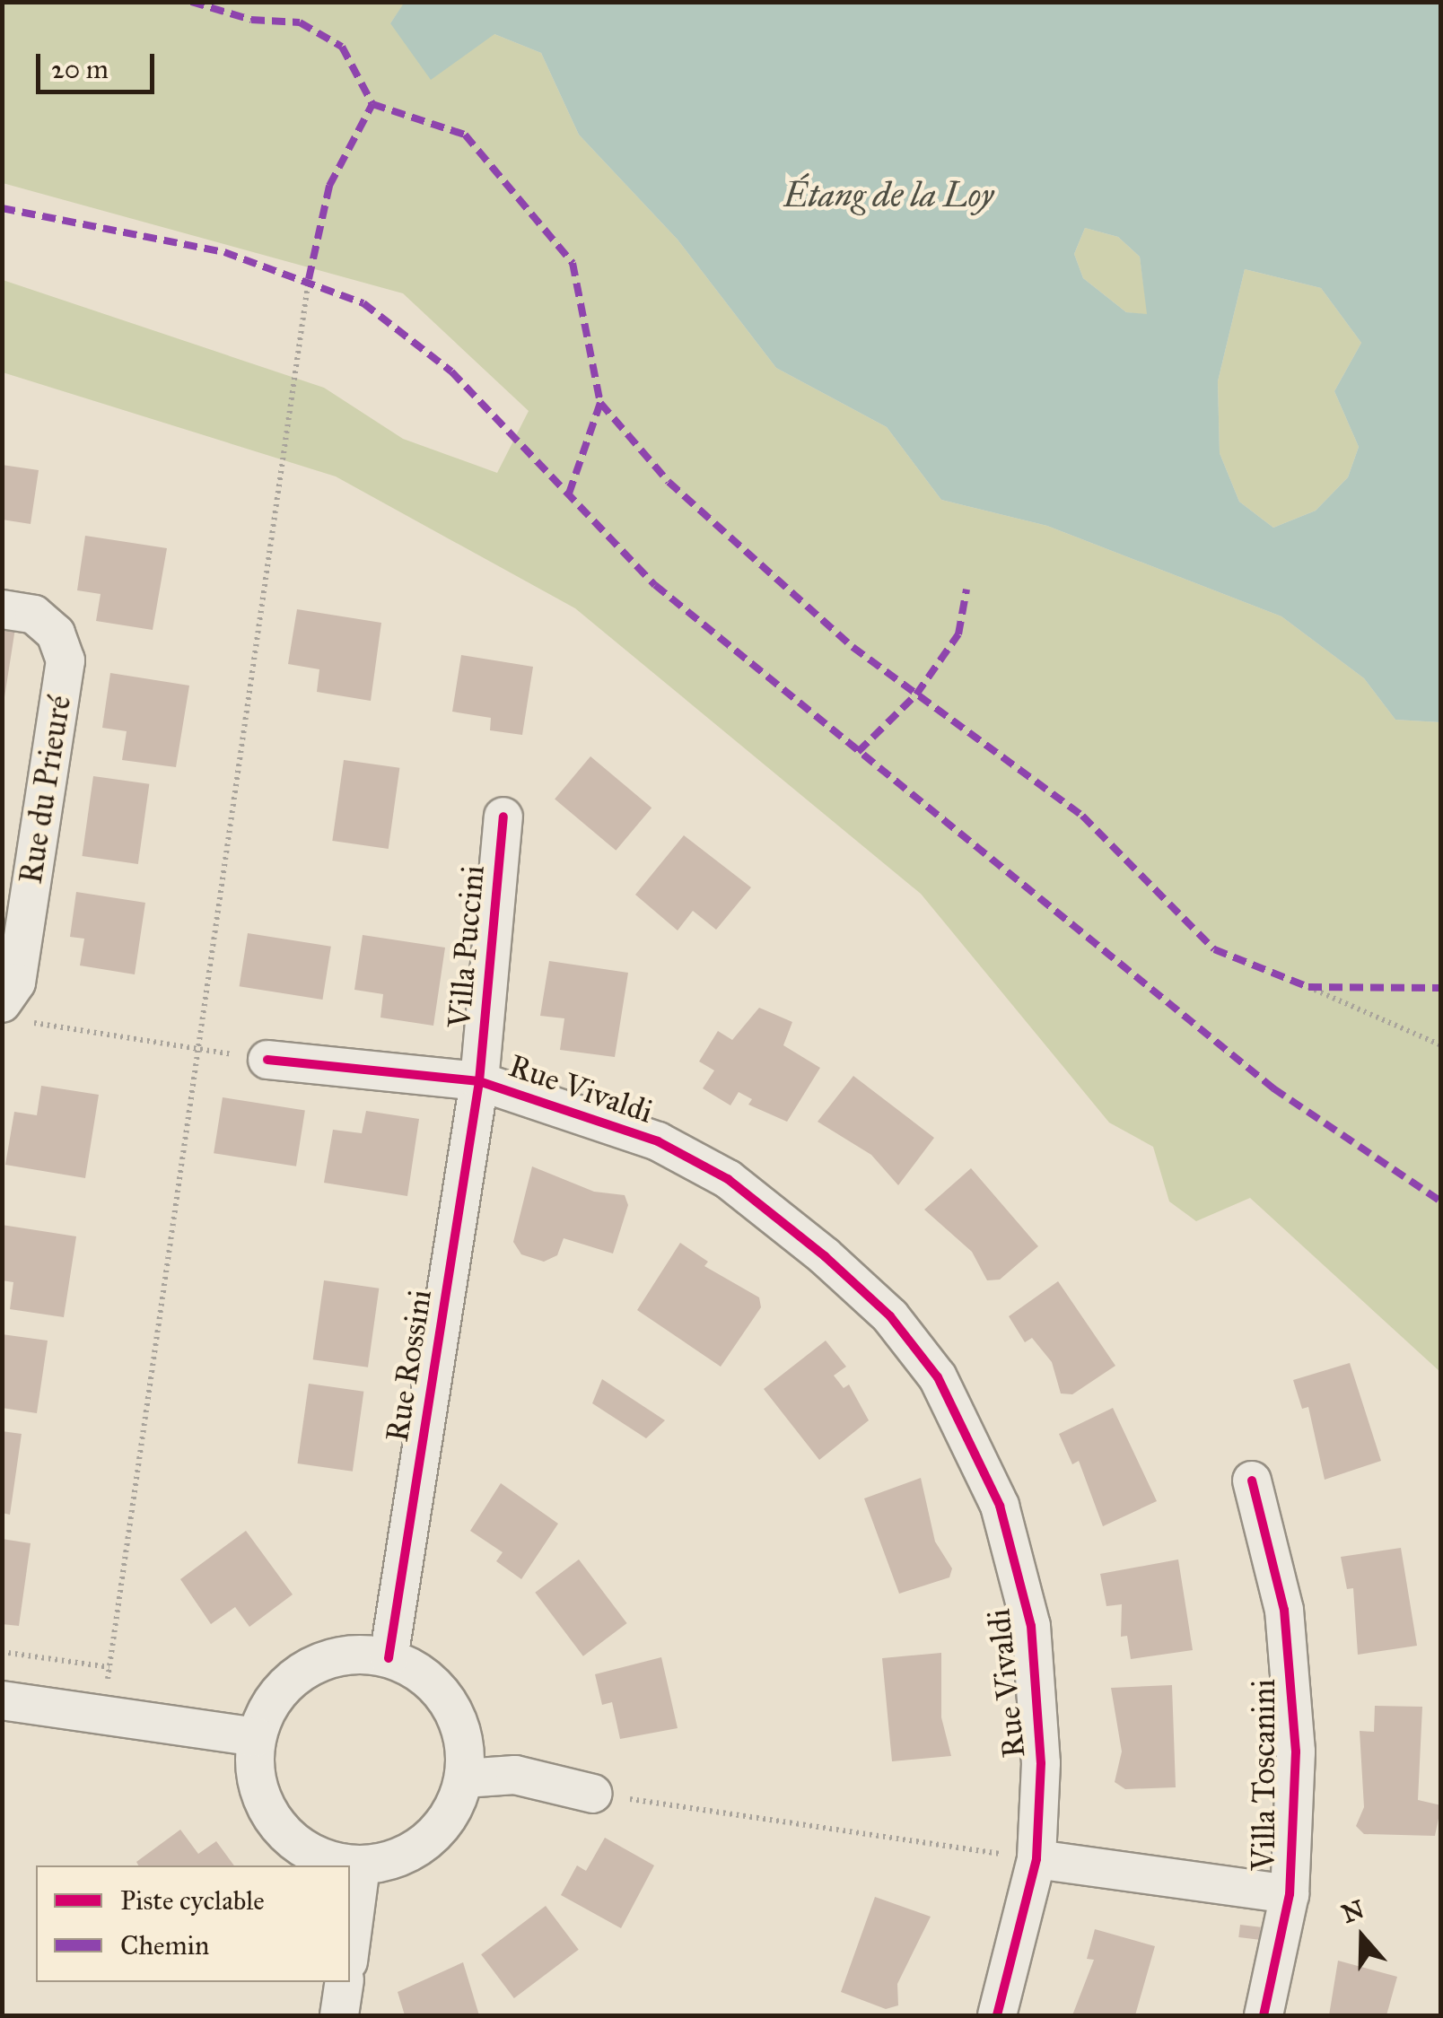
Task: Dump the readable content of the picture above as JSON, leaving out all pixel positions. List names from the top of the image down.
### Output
{
  "streets": {
    "street": [
      "Rue du Prieuré",
      "Villa Puccini",
      "Rue Vivaldi",
      "Rue Rossini",
      "Villa Toscanini"
    ]
  },
  "crossings": [
    ["Villa Puccini", "Rue Vivaldi"],
    ["Villa Puccini", "Rue Rossini"],
    ["Rue Vivaldi", "Rue Rossini"],
    ["Rue Vivaldi", "Villa Toscanini"]
  ],
  "water": ["Étang de la Loy"],
  "legend": ["Piste cyclable", "Chemin"],
  "scale_bar": "20 m",
  "north": "top"
}
